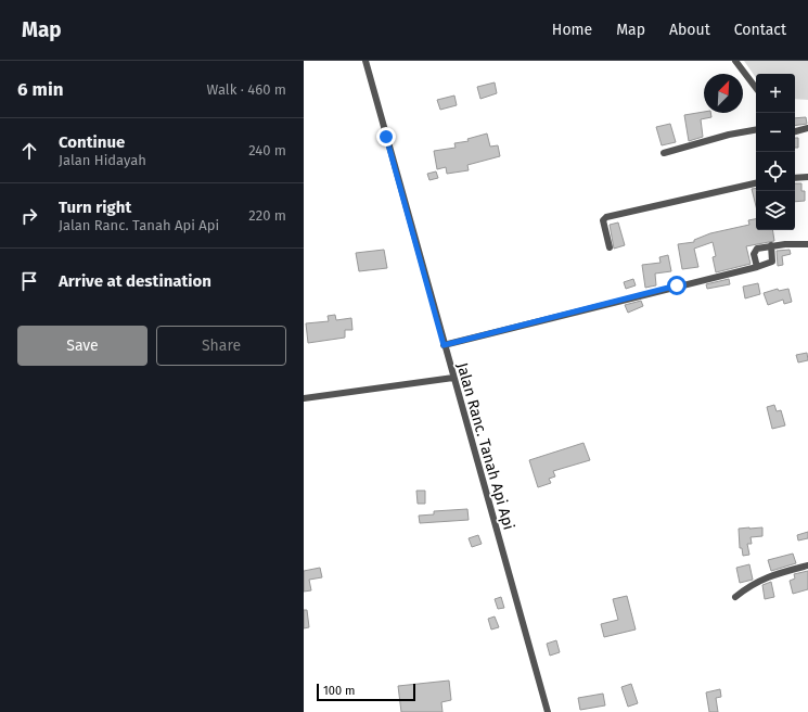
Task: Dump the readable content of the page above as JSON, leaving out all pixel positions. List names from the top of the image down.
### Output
{
  "streets": {
    "street": ["Jalan Ranc. Tanah Api Api"]
  },
  "scale_bar": "100 m",
  "north": "top right",
  "page": {
    "header": "Map",
    "nav": [
      "Home",
      "Map",
      "About",
      "Contact"
    ],
    "heading": ["6 min", "Walk · 460 m"],
    "map_buttons": ["+", "−"],
    "list": [
      ["Continue", "Jalan Hidayah", "240 m"],
      ["Turn right", "Jalan Ranc. Tanah Api Api", "220 m"],
      "Arrive at destination"
    ],
    "buttons": ["Save", "Share"],
    "scale": "100 m"
  }
}
